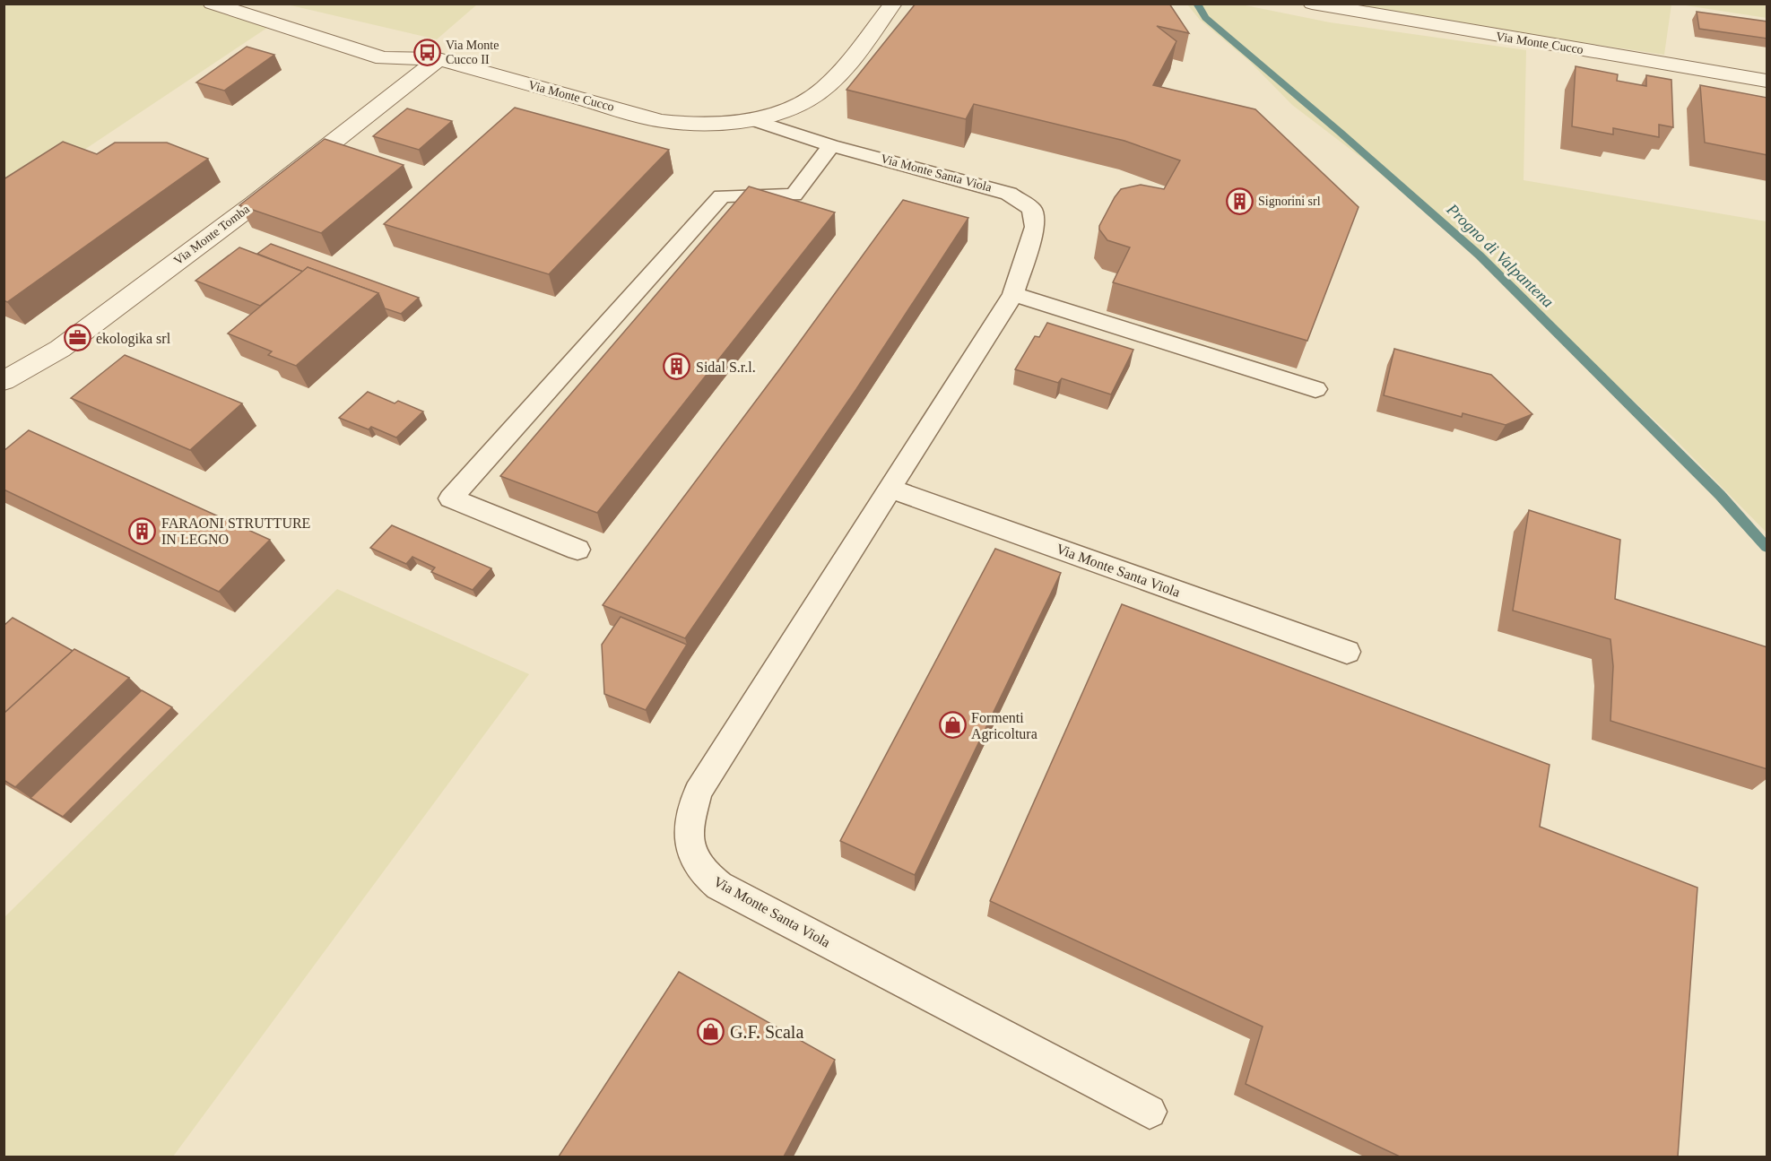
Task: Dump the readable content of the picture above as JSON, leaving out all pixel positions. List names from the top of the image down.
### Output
{
  "streets": {
    "street": ["Via Monte Cucco", "Via Monte Tomba"],
    "lane": ["Via Monte Santa Viola"]
  },
  "crossings": [
    ["Via Monte Cucco", "Via Monte Santa Viola"],
    ["Via Monte Cucco", "Via Monte Tomba"]
  ],
  "water": ["Progno di Valpantena"],
  "places": {
    "bus stop": ["Via Monte Cucco II"],
    "building": ["Signorini srl", "Sidal S.r.l.", "FARAONI STRUTTURE IN LEGNO"],
    "office": ["ekologika srl"],
    "shop": ["Formenti Agricoltura", "G.F. Scala"]
  }
}
